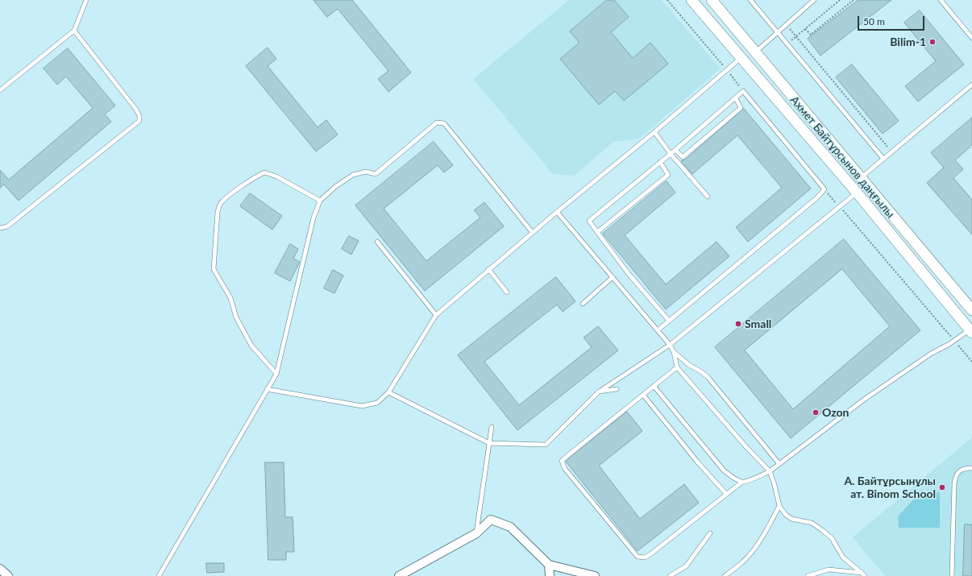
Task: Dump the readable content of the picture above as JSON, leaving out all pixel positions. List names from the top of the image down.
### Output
{
  "streets": {
    "street": ["Ахмет Байтұрсынов даңғылы"]
  },
  "places": [
    "Bilim-1",
    "Small",
    "Ozon",
    "А. Байтұрсынұлы ат. Binom School"
  ],
  "scale_bar": "50 m"
}
